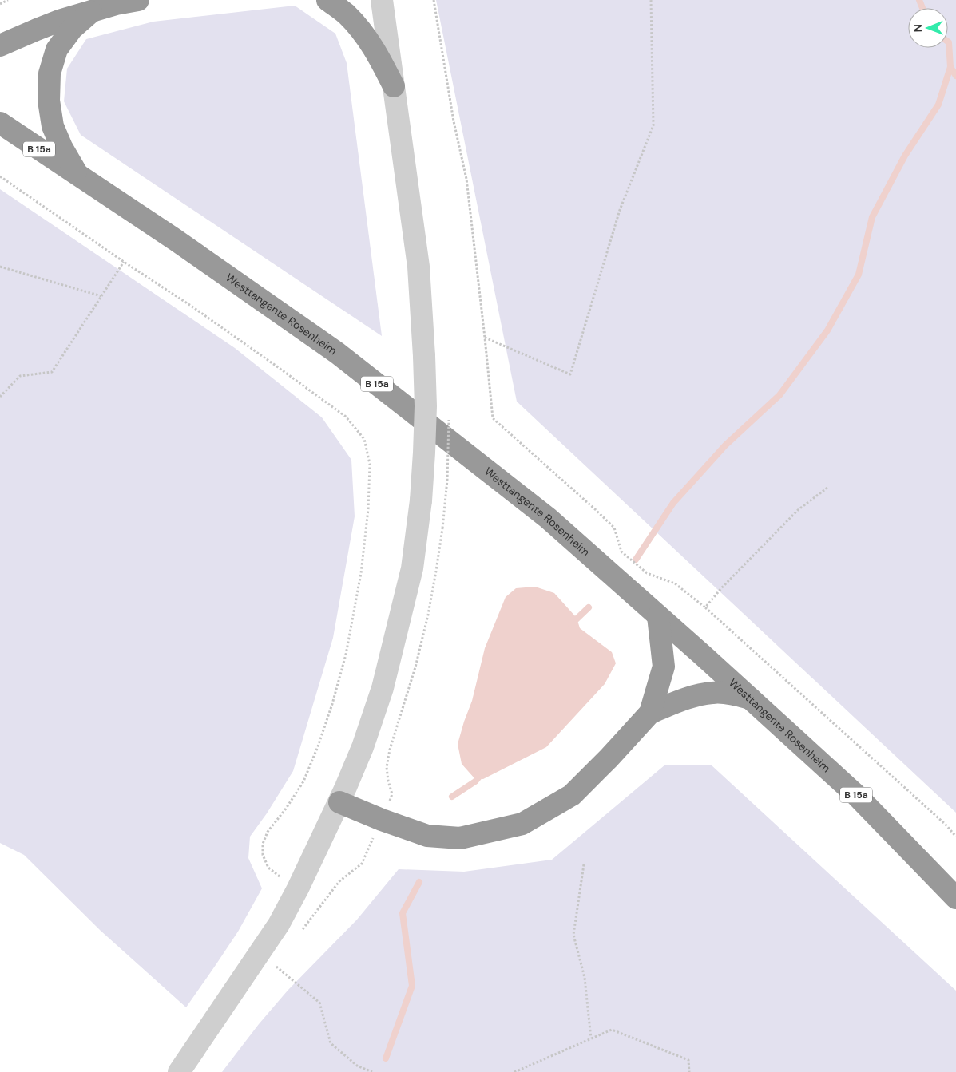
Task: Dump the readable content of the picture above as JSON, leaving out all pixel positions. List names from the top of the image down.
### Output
{
  "streets": {
    "highway": ["B 15a", "Westtangente Rosenheim"]
  },
  "crossings": [
    ["B 15a", "Westtangente Rosenheim"]
  ],
  "north": "left"
}
